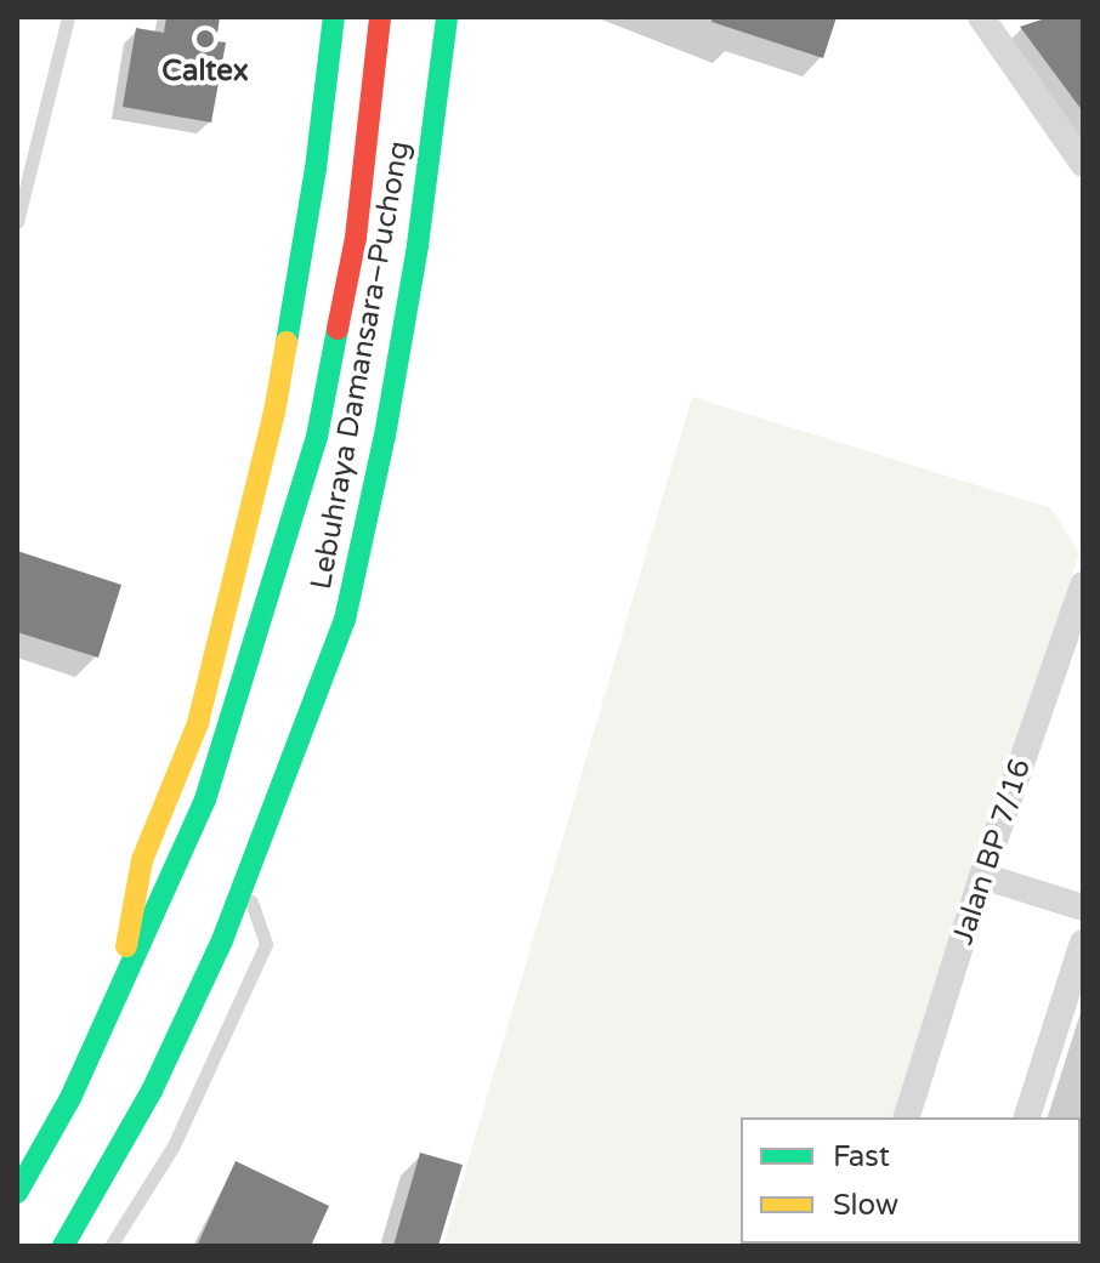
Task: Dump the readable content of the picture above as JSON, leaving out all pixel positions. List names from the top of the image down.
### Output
{
  "streets": {
    "main road": ["Lebuhraya Damansara–Puchong"],
    "street": ["Jalan BP 7/16"]
  },
  "places": ["Caltex"],
  "legend": ["Fast", "Slow"]
}
